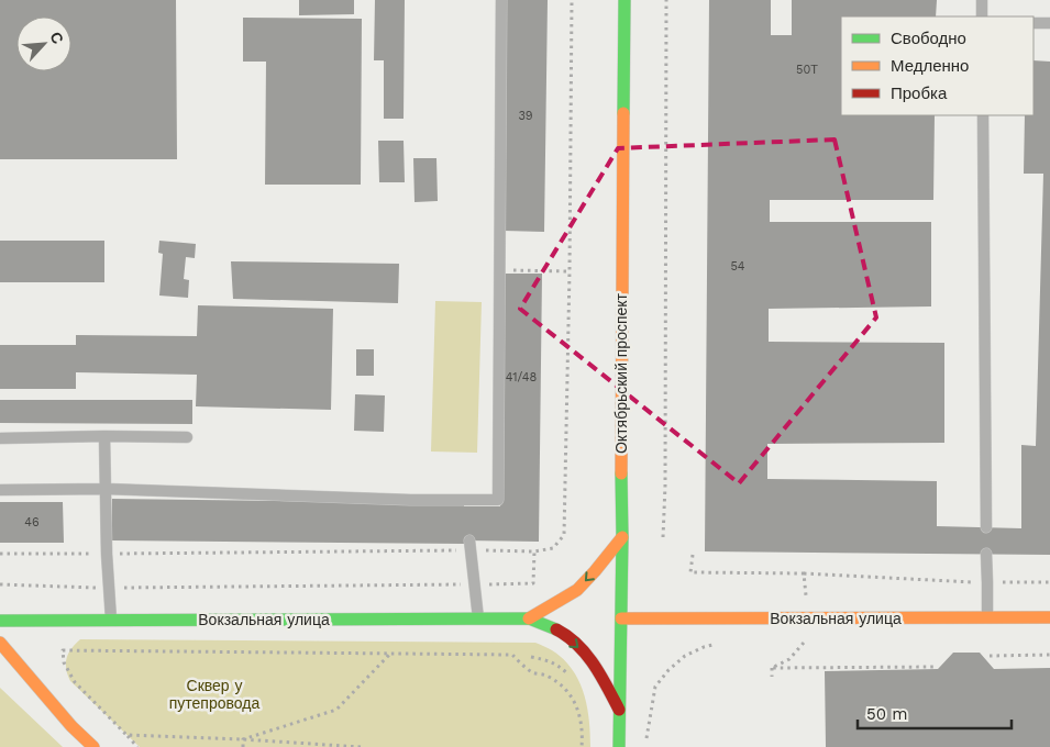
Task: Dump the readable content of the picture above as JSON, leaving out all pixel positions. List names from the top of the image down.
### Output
{
  "streets": {
    "main road": ["Октябрьский проспект", "Вокзальная улица"]
  },
  "crossings": [
    ["Октябрьский проспект", "Вокзальная улица"]
  ],
  "parks": ["Сквер у путепровода"],
  "house_numbers": [
    "50Т",
    "39",
    "54",
    "41/48",
    "46"
  ],
  "legend": ["Свободно", "Медленно", "Пробка"],
  "scale_bar": "50 m",
  "north": "top right"
}
